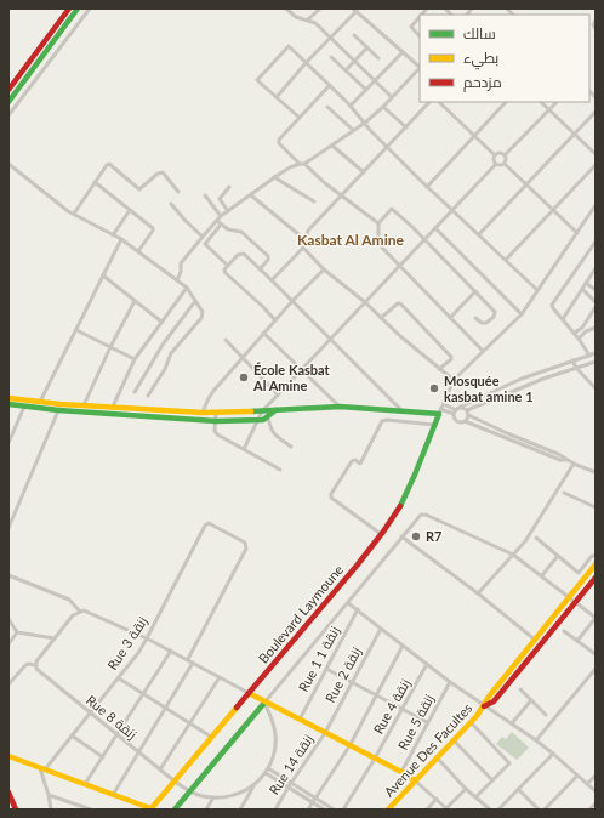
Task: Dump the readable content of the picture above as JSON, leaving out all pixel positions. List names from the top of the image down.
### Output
{
  "streets": {
    "main road": ["Boulevard Laymoune", "Avenue Des Facultes"],
    "street": [
      "Rue 3 زنقة",
      "Rue 1 زنقة 1",
      "Rue 2 زنقة",
      "Rue 4 زنقة",
      "Rue 8 زنقة",
      "Rue 5 زنقة",
      "Rue 14 زنقة"
    ]
  },
  "crossings": [
    ["Boulevard Laymoune", "Rue 8 زنقة"],
    ["Rue 3 زنقة", "Rue 8 زنقة"],
    ["Rue 2 زنقة", "Rue 14 زنقة"]
  ],
  "districts": ["Kasbat Al Amine"],
  "places": ["École Kasbat Al Amine", "Mosquée kasbat amine 1", "R7"],
  "legend": ["سالك", "بطيء", "مزدحم"]
}
